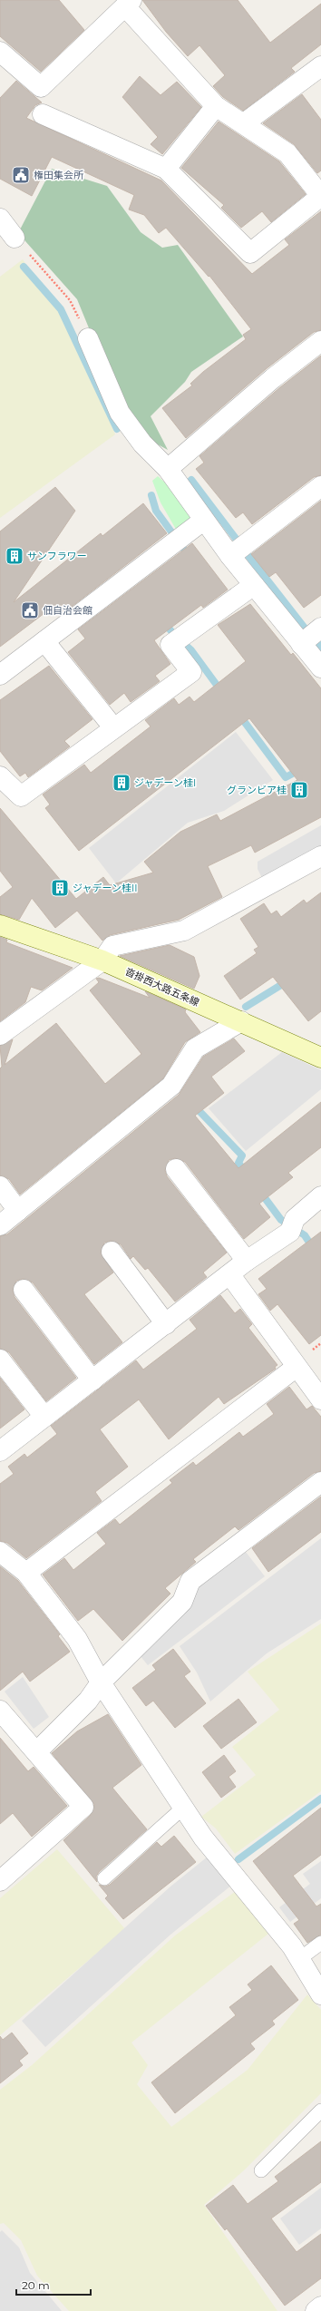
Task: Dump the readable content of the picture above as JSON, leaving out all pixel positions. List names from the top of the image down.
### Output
{
  "streets": {
    "main road": ["沓掛西大路五条線"]
  },
  "places": {
    "public building": ["権田集会所", "佃自治会館"],
    "building": [
      "サンフラワー",
      "ジャデーン桂I",
      "グランビア桂",
      "ジャデーン桂II"
    ]
  },
  "scale_bar": "20 m"
}
